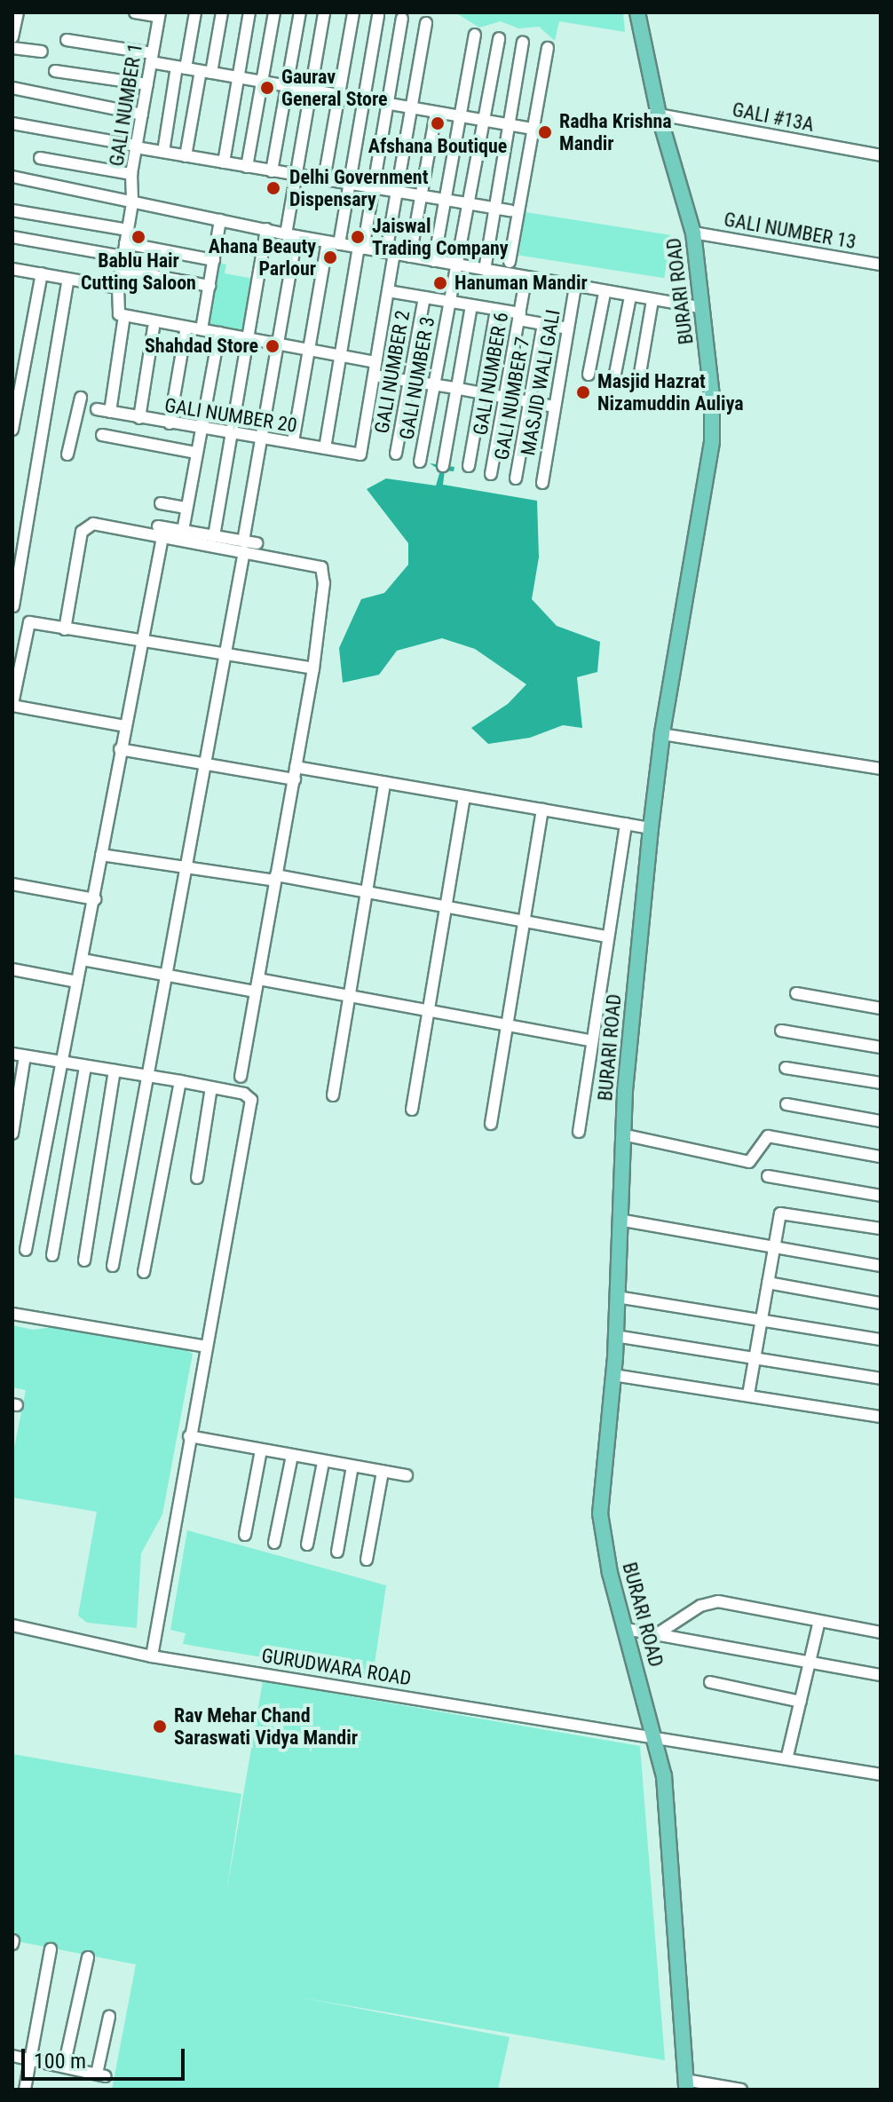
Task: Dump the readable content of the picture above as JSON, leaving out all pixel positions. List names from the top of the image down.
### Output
{
  "streets": {
    "main road": ["BURARI ROAD"],
    "street": [
      "GALI NUMBER 1",
      "GALI #13A",
      "GALI NUMBER 13",
      "GALI NUMBER 2",
      "GALI NUMBER 6",
      "GALI NUMBER 3",
      "MASJID WALI GALI",
      "GALI NUMBER 7",
      "GALI NUMBER 20",
      "GURUDWARA ROAD"
    ]
  },
  "crossings": [
    ["GALI #13A", "BURARI ROAD"],
    ["GALI NUMBER 13", "BURARI ROAD"],
    ["BURARI ROAD", "GURUDWARA ROAD"]
  ],
  "places": [
    "Gaurav General Store",
    "Afshana Boutique",
    "Radha Krishna Mandir",
    "Delhi Government Dispensary",
    "Bablu Hair Cutting Saloon",
    "Jaiswal Trading Company",
    "Ahana Beauty Parlour",
    "Hanuman Mandir",
    "Shahdad Store",
    "Masjid Hazrat Nizamuddin Auliya",
    "Rav Mehar Chand Saraswati Vidya Mandir"
  ],
  "scale_bar": "100 m"
}
